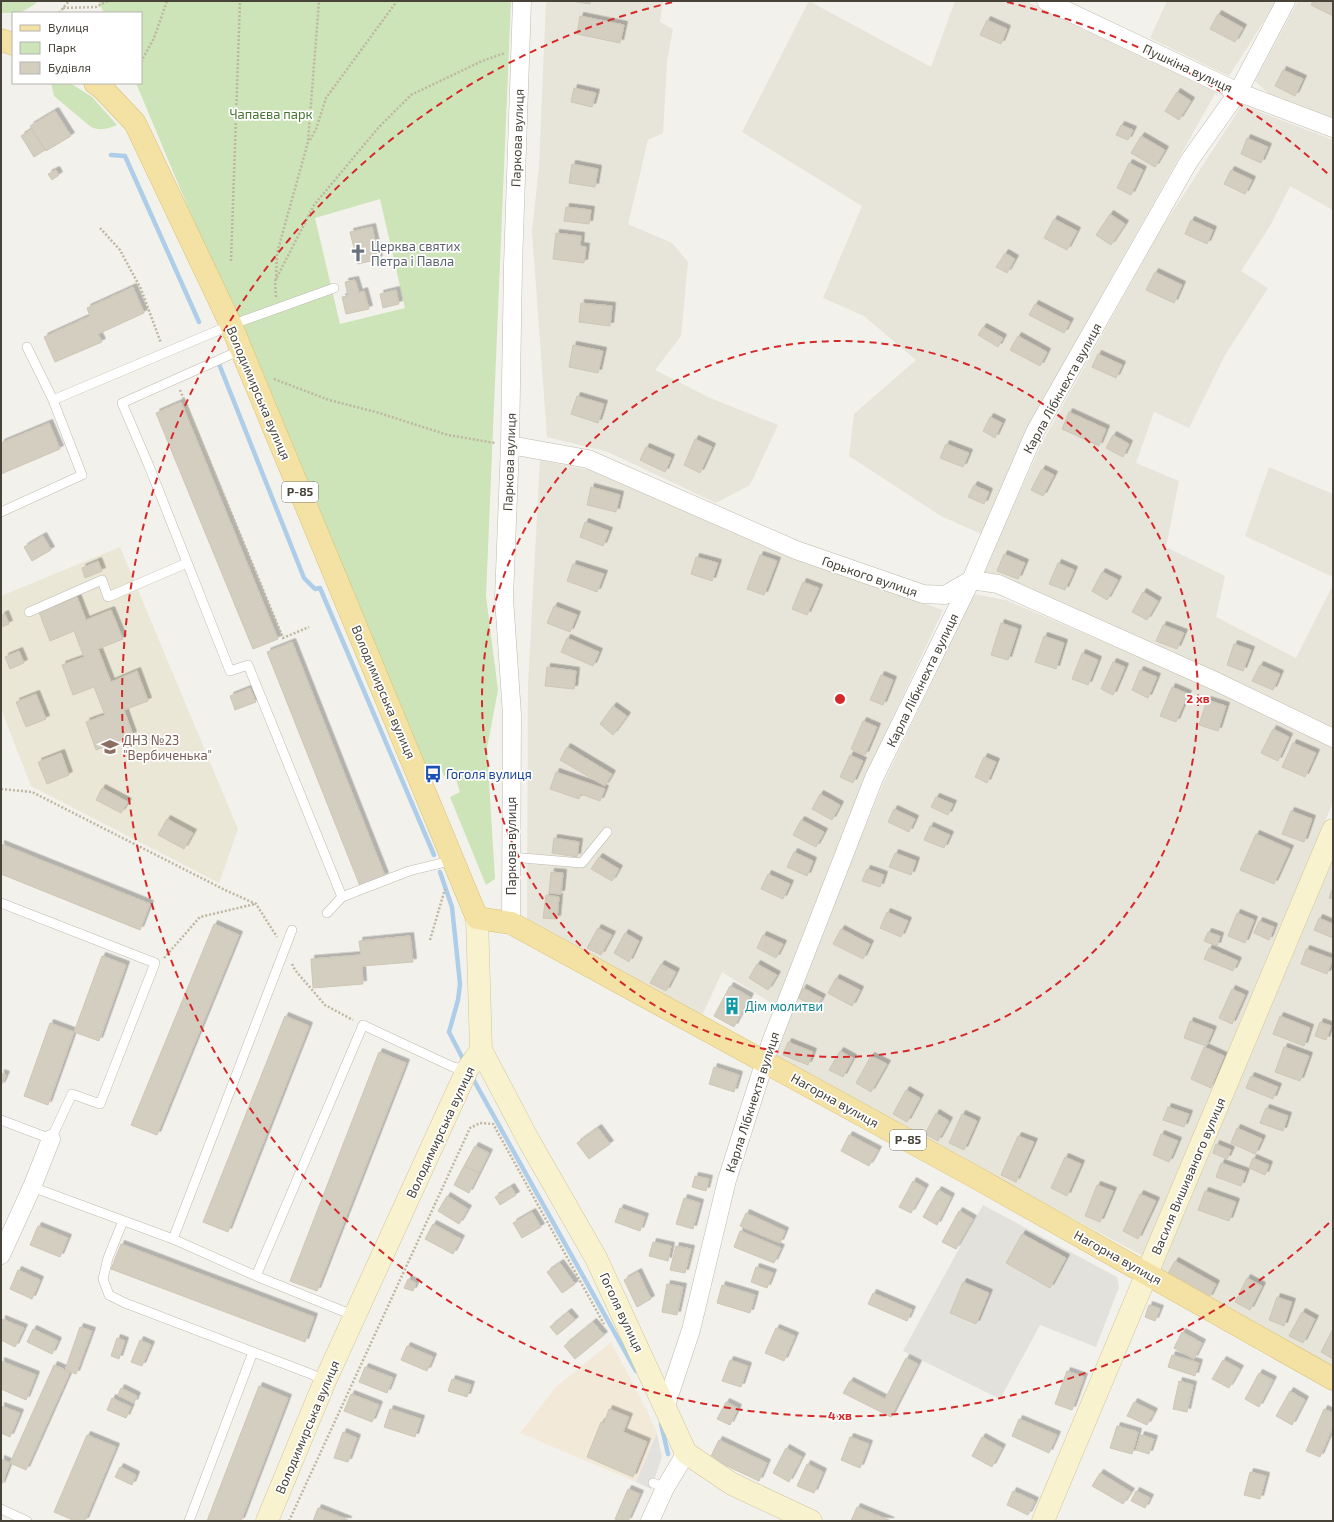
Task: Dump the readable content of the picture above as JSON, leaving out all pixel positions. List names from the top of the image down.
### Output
{
  "streets": {
    "main road": ["Володимирська вулиця", "Р-85", "Нагорна вулиця"],
    "street": [
      "Пушкіна вулиця",
      "Паркова вулиця",
      "Карла Лібкнехта вулиця",
      "Горького вулиця",
      "Василя Вишиваного вулиця",
      "Гоголя вулиця"
    ]
  },
  "crossings": [
    ["Пушкіна вулиця", "Карла Лібкнехта вулиця"],
    ["Паркова вулиця", "Горького вулиця"],
    ["Паркова вулиця", "Нагорна вулиця"],
    ["Карла Лібкнехта вулиця", "Горького вулиця"],
    ["Карла Лібкнехта вулиця", "Нагорна вулиця"],
    ["Карла Лібкнехта вулиця", "Гоголя вулиця"],
    ["Володимирська вулиця", "Нагорна вулиця"],
    ["Володимирська вулиця", "Гоголя вулиця"],
    ["Нагорна вулиця", "Василя Вишиваного вулиця"]
  ],
  "parks": ["Чапаєва парк"],
  "places": {
    "church": ["Церква святих Петра і Павла"],
    "school or university": ["ДНЗ №23 \"Вербиченька\""],
    "bus stop": ["Гоголя вулиця"],
    "building": ["Дім молитви"]
  },
  "legend": ["Вулиця", "Парк", "Будівля"],
  "rings": ["2 хв", "4 хв"]
}
